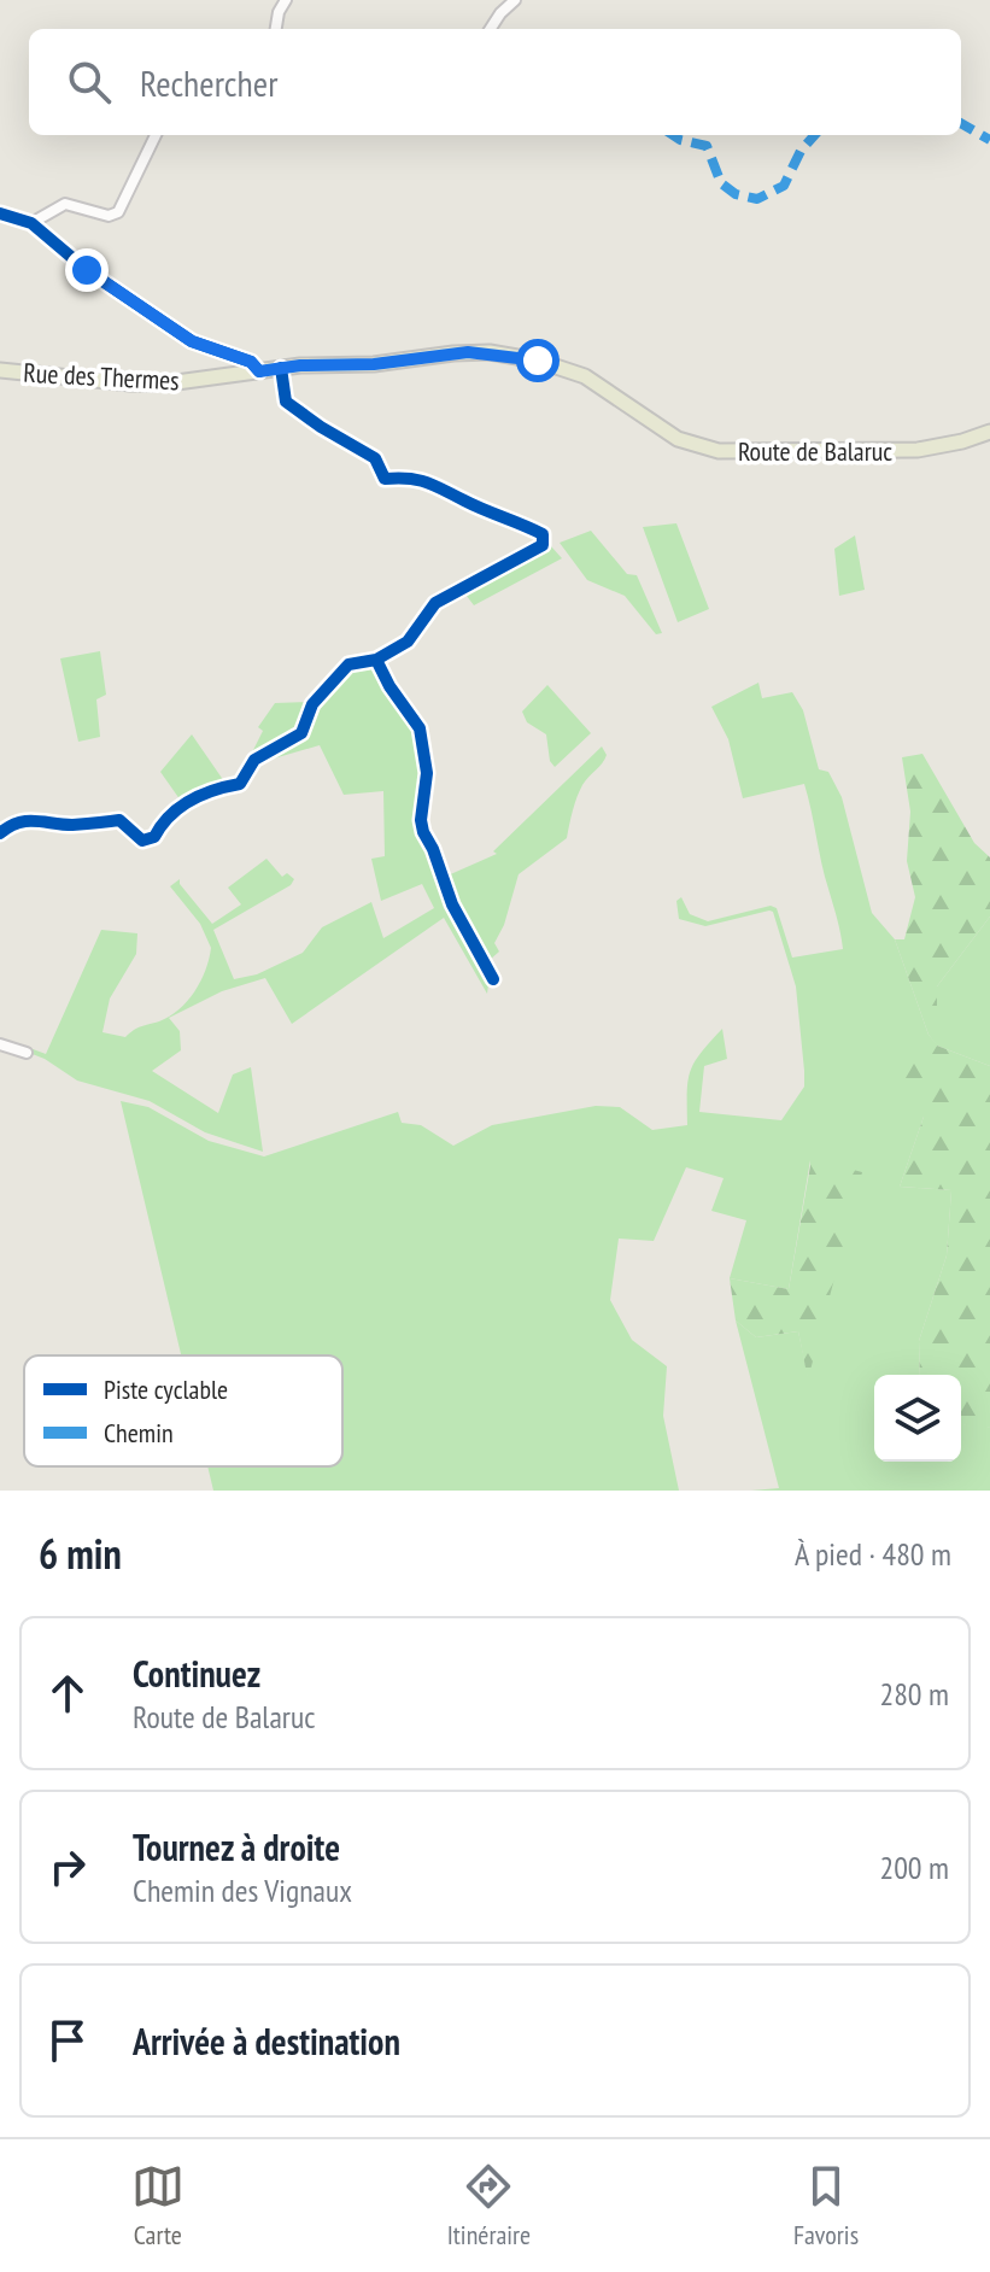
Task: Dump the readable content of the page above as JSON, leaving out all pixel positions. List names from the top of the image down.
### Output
{
  "streets": {
    "main road": ["Rue des Thermes", "Route de Balaruc"]
  },
  "crossings": [
    ["Rue des Thermes", "Route de Balaruc"]
  ],
  "legend": ["Piste cyclable", "Chemin"],
  "page": {
    "search": "Rechercher",
    "heading": ["6 min", "À pied · 480 m"],
    "list": [
      ["Continuez", "Route de Balaruc", "280 m"],
      ["Tournez à droite", "Chemin des Vignaux", "200 m"],
      "Arrivée à destination"
    ],
    "nav": ["Carte", "Itinéraire", "Favoris"]
  }
}
